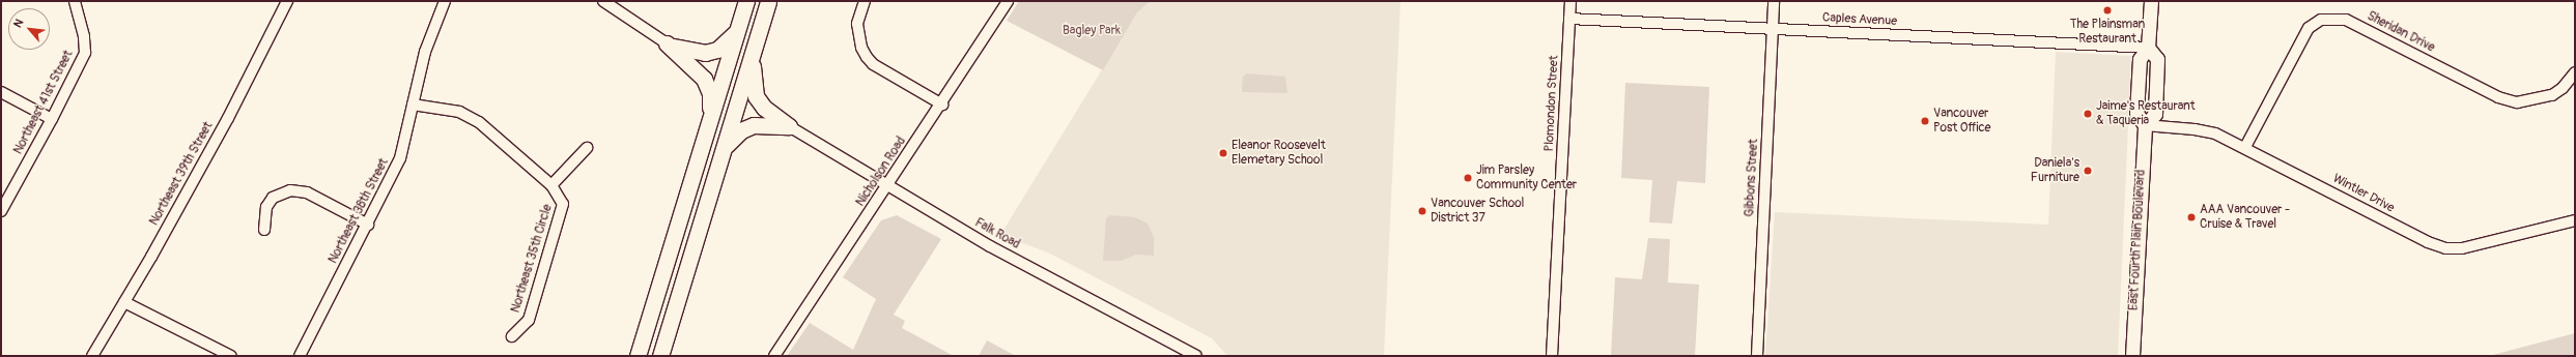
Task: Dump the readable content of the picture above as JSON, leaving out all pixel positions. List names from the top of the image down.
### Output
{
  "streets": {
    "main road": ["East Fourth Plain Boulevard"],
    "street": [
      "Caples Avenue",
      "Sheridan Drive",
      "Northeast 41st Street",
      "Plomondon Street",
      "Nicholson Road",
      "Northeast 39th Street",
      "Gibbons Street",
      "Wintler Drive",
      "Northeast 38th Street",
      "Falk Road",
      "Northeast 35th Circle"
    ]
  },
  "crossings": [
    ["Caples Avenue", "Plomondon Street"],
    ["Caples Avenue", "Gibbons Street"],
    ["Caples Avenue", "East Fourth Plain Boulevard"],
    ["Sheridan Drive", "Wintler Drive"],
    ["Nicholson Road", "Falk Road"],
    ["Wintler Drive", "East Fourth Plain Boulevard"],
    ["Northeast 38th Street", "Northeast 35th Circle"]
  ],
  "parks": ["Bagley Park"],
  "places": [
    "The Plainsman Restaurant",
    "Jaime's Restaurant & Taqueria",
    "Vancouver Post Office",
    "Eleanor Roosevelt Elemetary School",
    "Daniela's Furniture",
    "Jim Parsley Community Center",
    "Vancouver School District 37",
    "AAA Vancouver - Cruise & Travel"
  ],
  "north": "top left"
}
